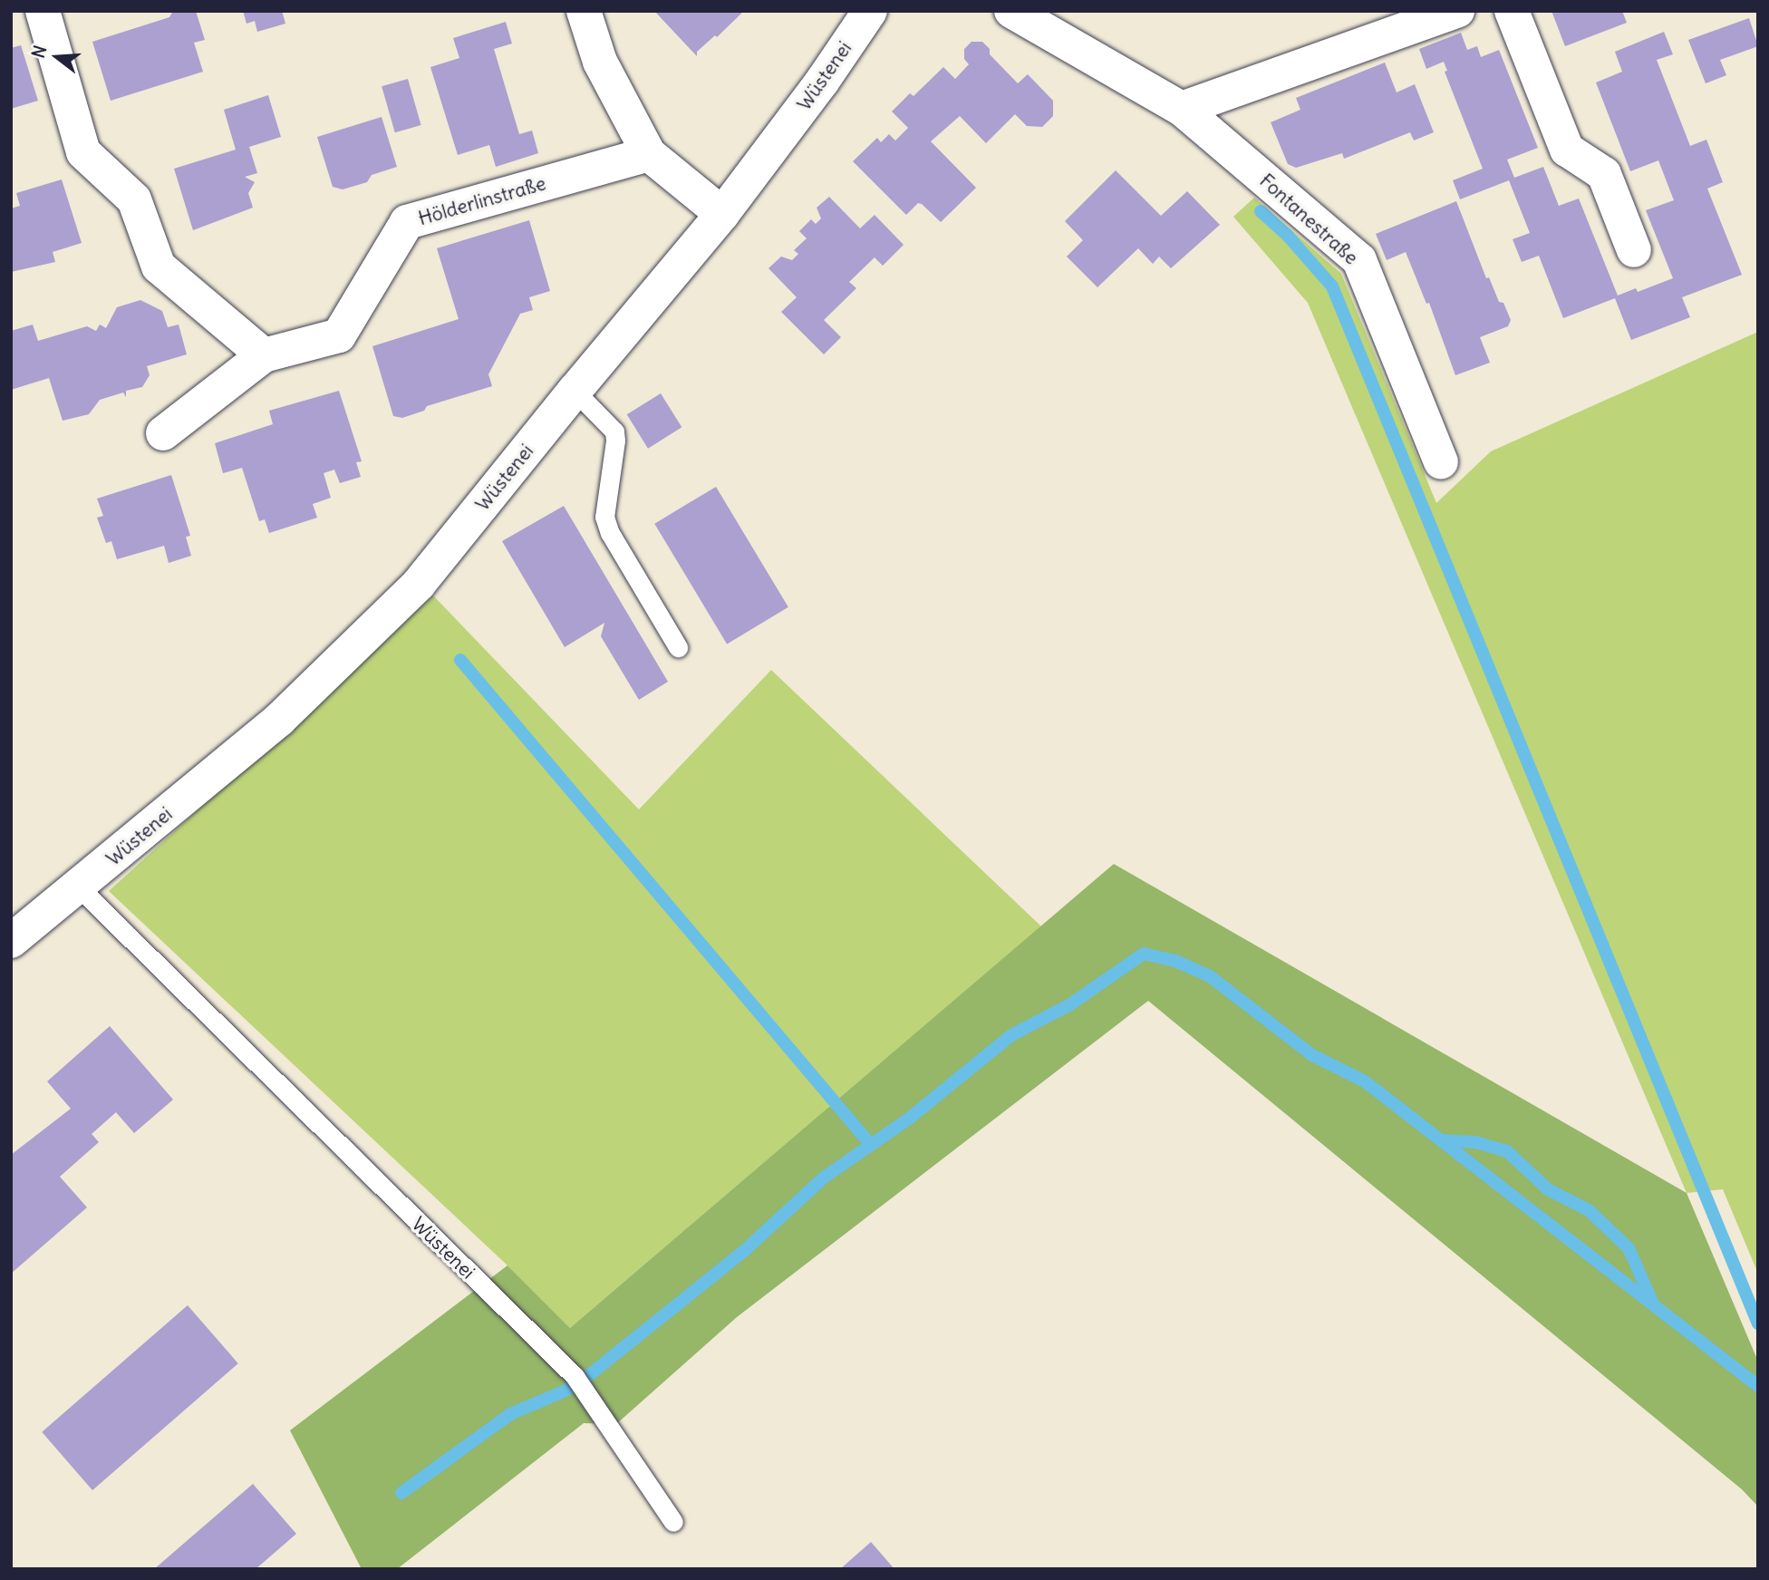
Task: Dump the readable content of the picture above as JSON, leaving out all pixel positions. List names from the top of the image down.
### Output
{
  "streets": {
    "street": ["Wüstenei", "Hölderlinstraße", "Fontanestraße"]
  },
  "north": "left"
}
